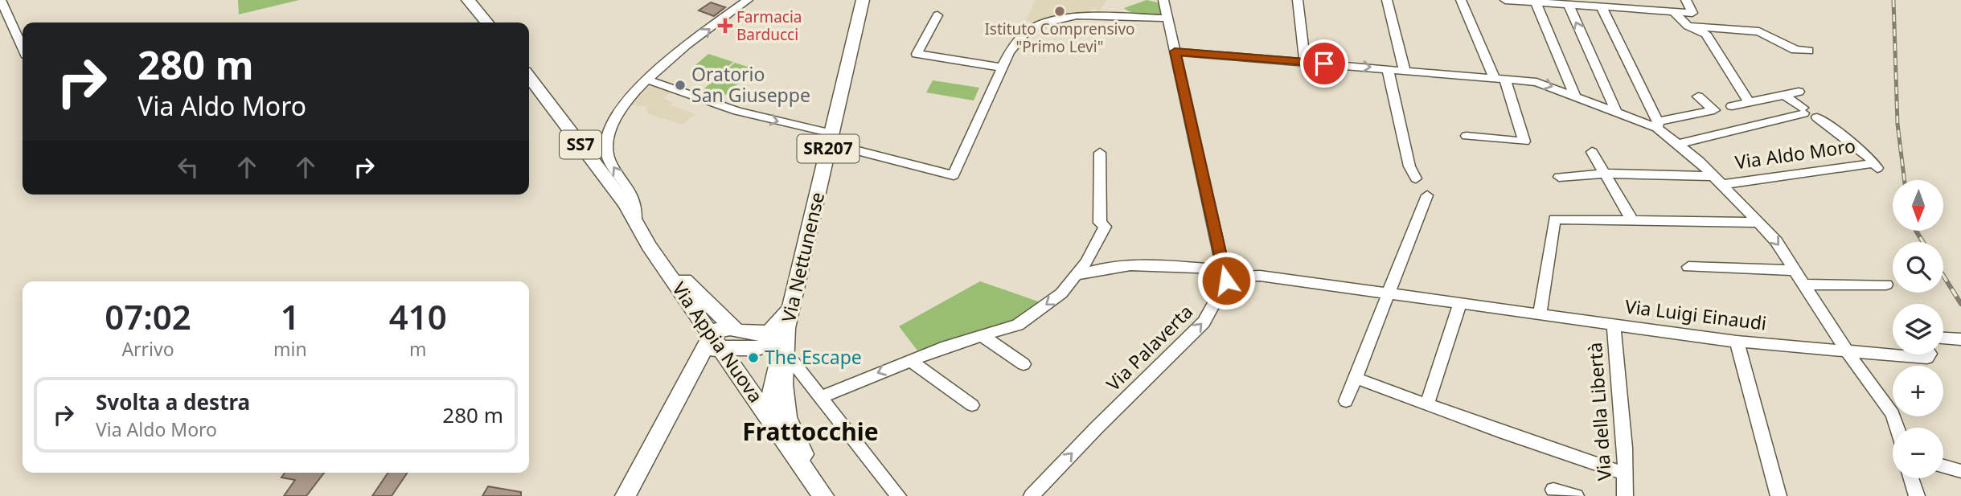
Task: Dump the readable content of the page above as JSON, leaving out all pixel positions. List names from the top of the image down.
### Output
{
  "streets": {
    "main road": [
      "SS7",
      "SR207",
      "Via Nettunense",
      "Via Appia Nuova"
    ],
    "street": [
      "Via Aldo Moro",
      "Via Luigi Einaudi",
      "Via Palaverta",
      "Via della Libertà"
    ]
  },
  "crossings": [
    ["Via Aldo Moro", "Via Luigi Einaudi"],
    ["Via Luigi Einaudi", "Via Palaverta"],
    ["Via Luigi Einaudi", "Via della Libertà"]
  ],
  "one_way": ["Via Palaverta"],
  "districts": ["Frattocchie"],
  "places": {
    "other": ["Istituto Comprensivo \"Primo Levi\"", "Oratorio San Giuseppe", "The Escape"],
    "health": ["Farmacia Barducci"]
  },
  "north": "bottom",
  "page": {
    "turn": ["280 m", "Via Aldo Moro"],
    "map_buttons": ["+", "−"],
    "eta": [
      "07:02",
      "Arrivo",
      "1",
      "min",
      "410",
      "m"
    ],
    "list": [
      {
        "name": "Svolta a destra",
        "note": "Via Aldo Moro",
        "value": "280 m"
      }
    ]
  }
}
